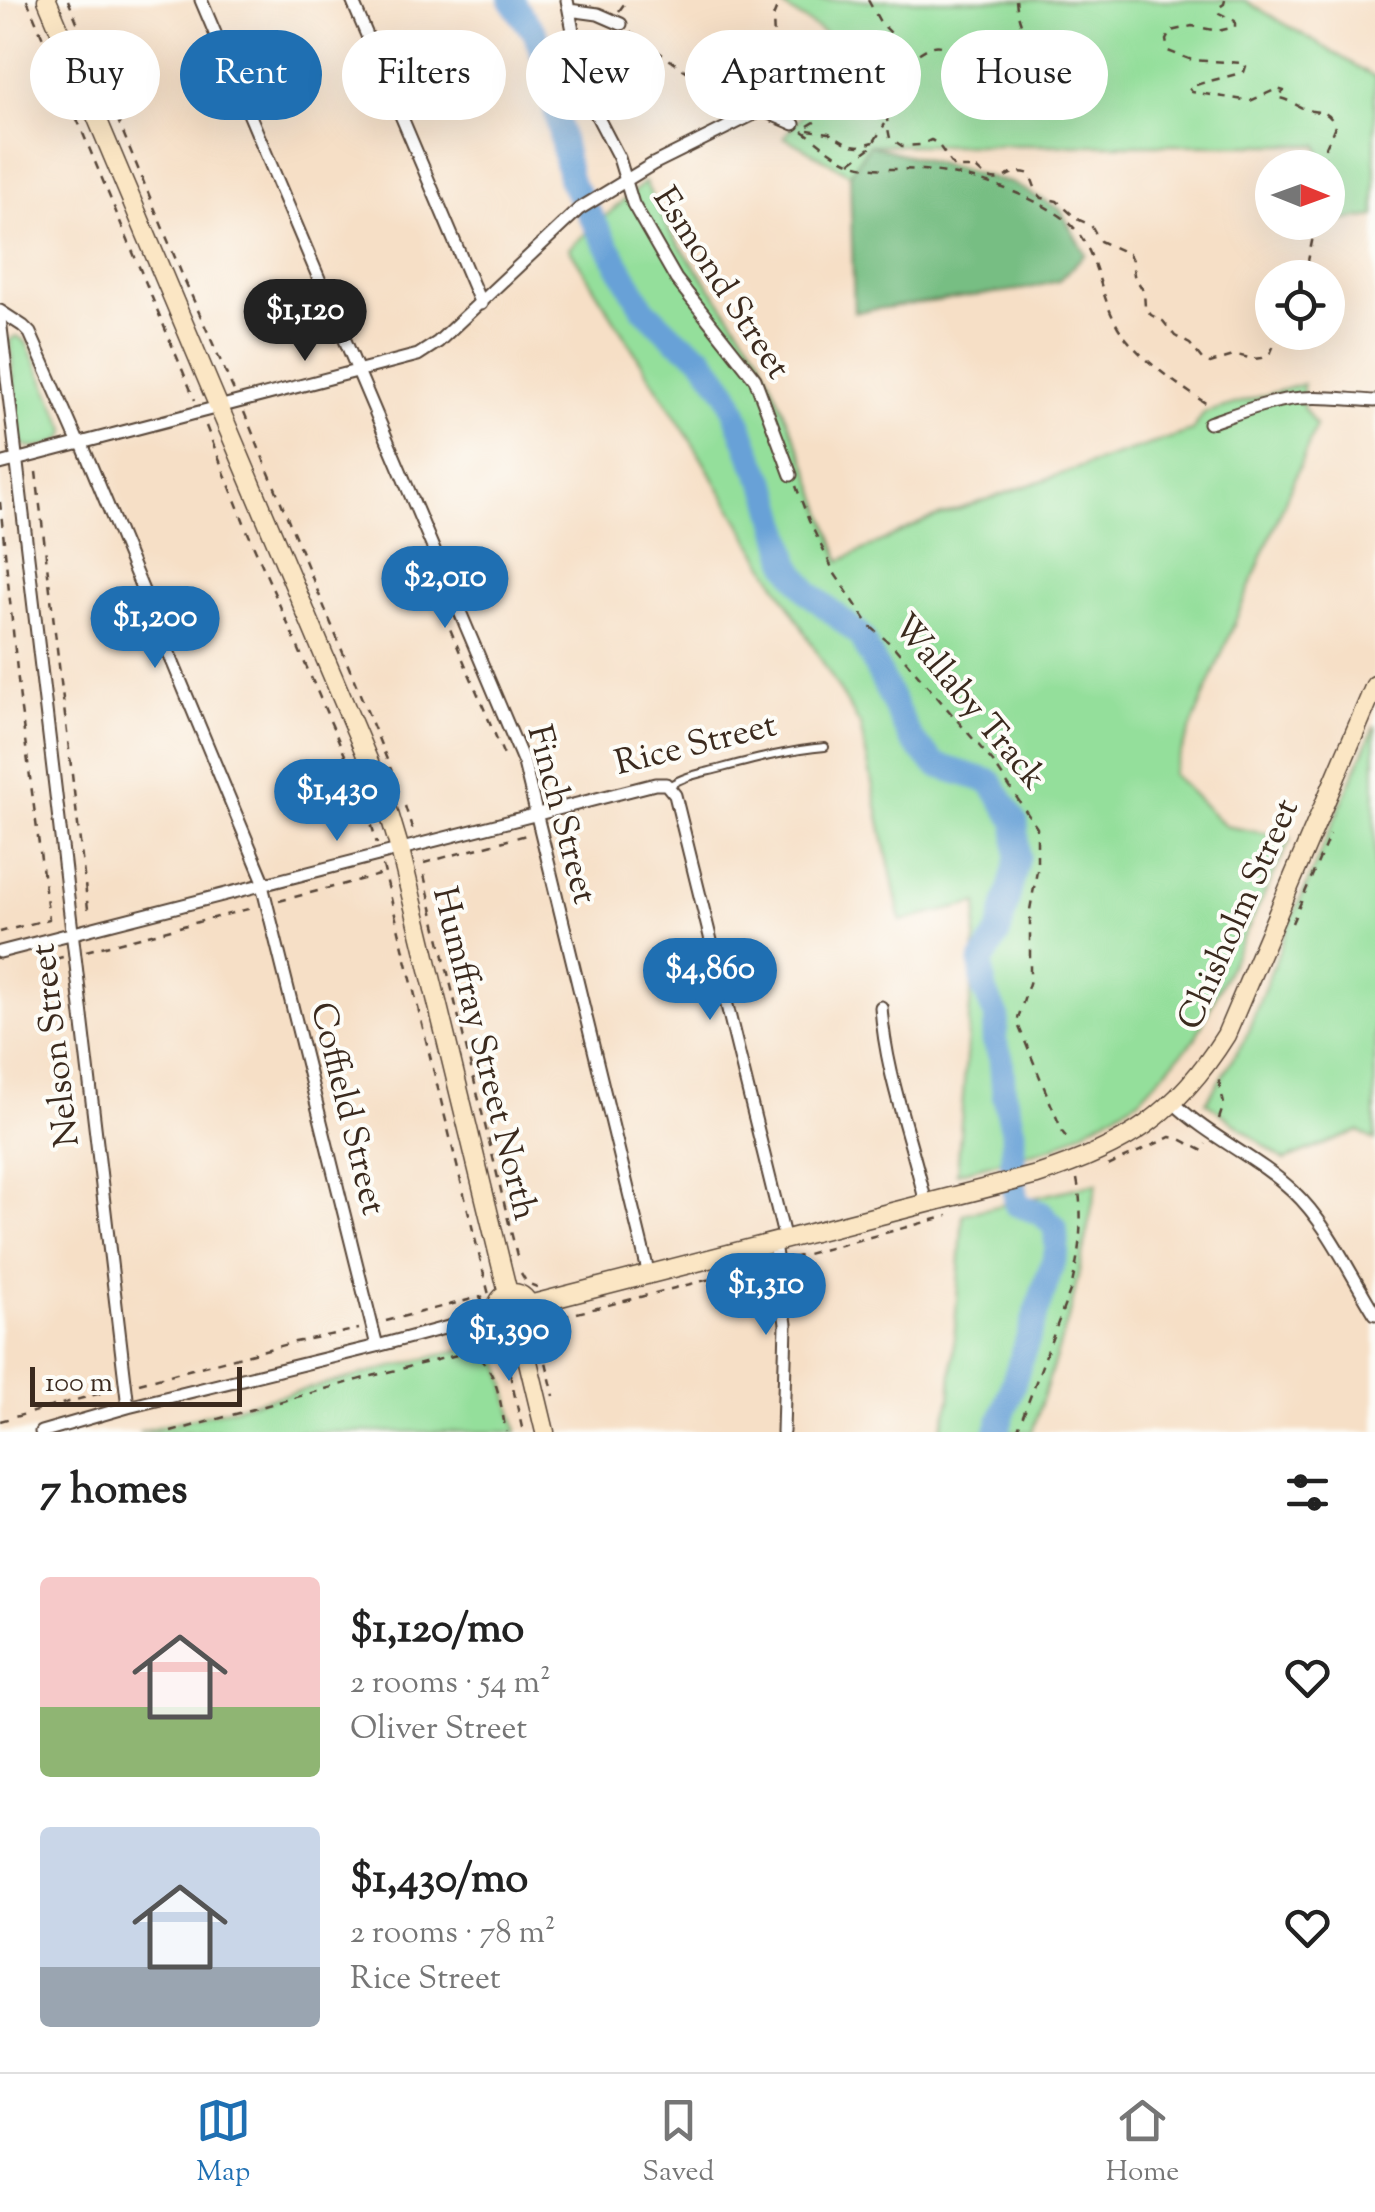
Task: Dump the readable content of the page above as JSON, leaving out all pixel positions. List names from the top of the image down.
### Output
{
  "streets": {
    "street": [
      "Esmond Street",
      "Rice Street",
      "Finch Street",
      "Chisholm Street",
      "Nelson Street",
      "Humffray Street North",
      "Coffield Street"
    ],
    "path": ["Wallaby Track"]
  },
  "crossings": [
    ["Esmond Street", "Wallaby Track"],
    ["Wallaby Track", "Chisholm Street"],
    ["Rice Street", "Finch Street"],
    ["Rice Street", "Nelson Street"],
    ["Rice Street", "Humffray Street North"],
    ["Rice Street", "Coffield Street"],
    ["Finch Street", "Chisholm Street"],
    ["Nelson Street", "Coffield Street"]
  ],
  "scale_bar": "100 m",
  "north": "right",
  "page": {
    "chip": [
      "Buy",
      "Rent",
      "Filters",
      "New",
      "Apartment",
      "House"
    ],
    "price": [
      "$1,120",
      "$2,010",
      "$1,200",
      "$1,430",
      "$4,860",
      "$1,310",
      "$1,390"
    ],
    "scale": "100 m",
    "heading": "7 homes",
    "list": [
      {
        "name": "$1,120/mo",
        "note": "2 rooms · 54 m² · Oliver Street"
      },
      {
        "name": "$1,430/mo",
        "note": "2 rooms · 78 m² · Rice Street"
      }
    ],
    "tabs": ["Map", "Saved", "Home"]
  }
}
